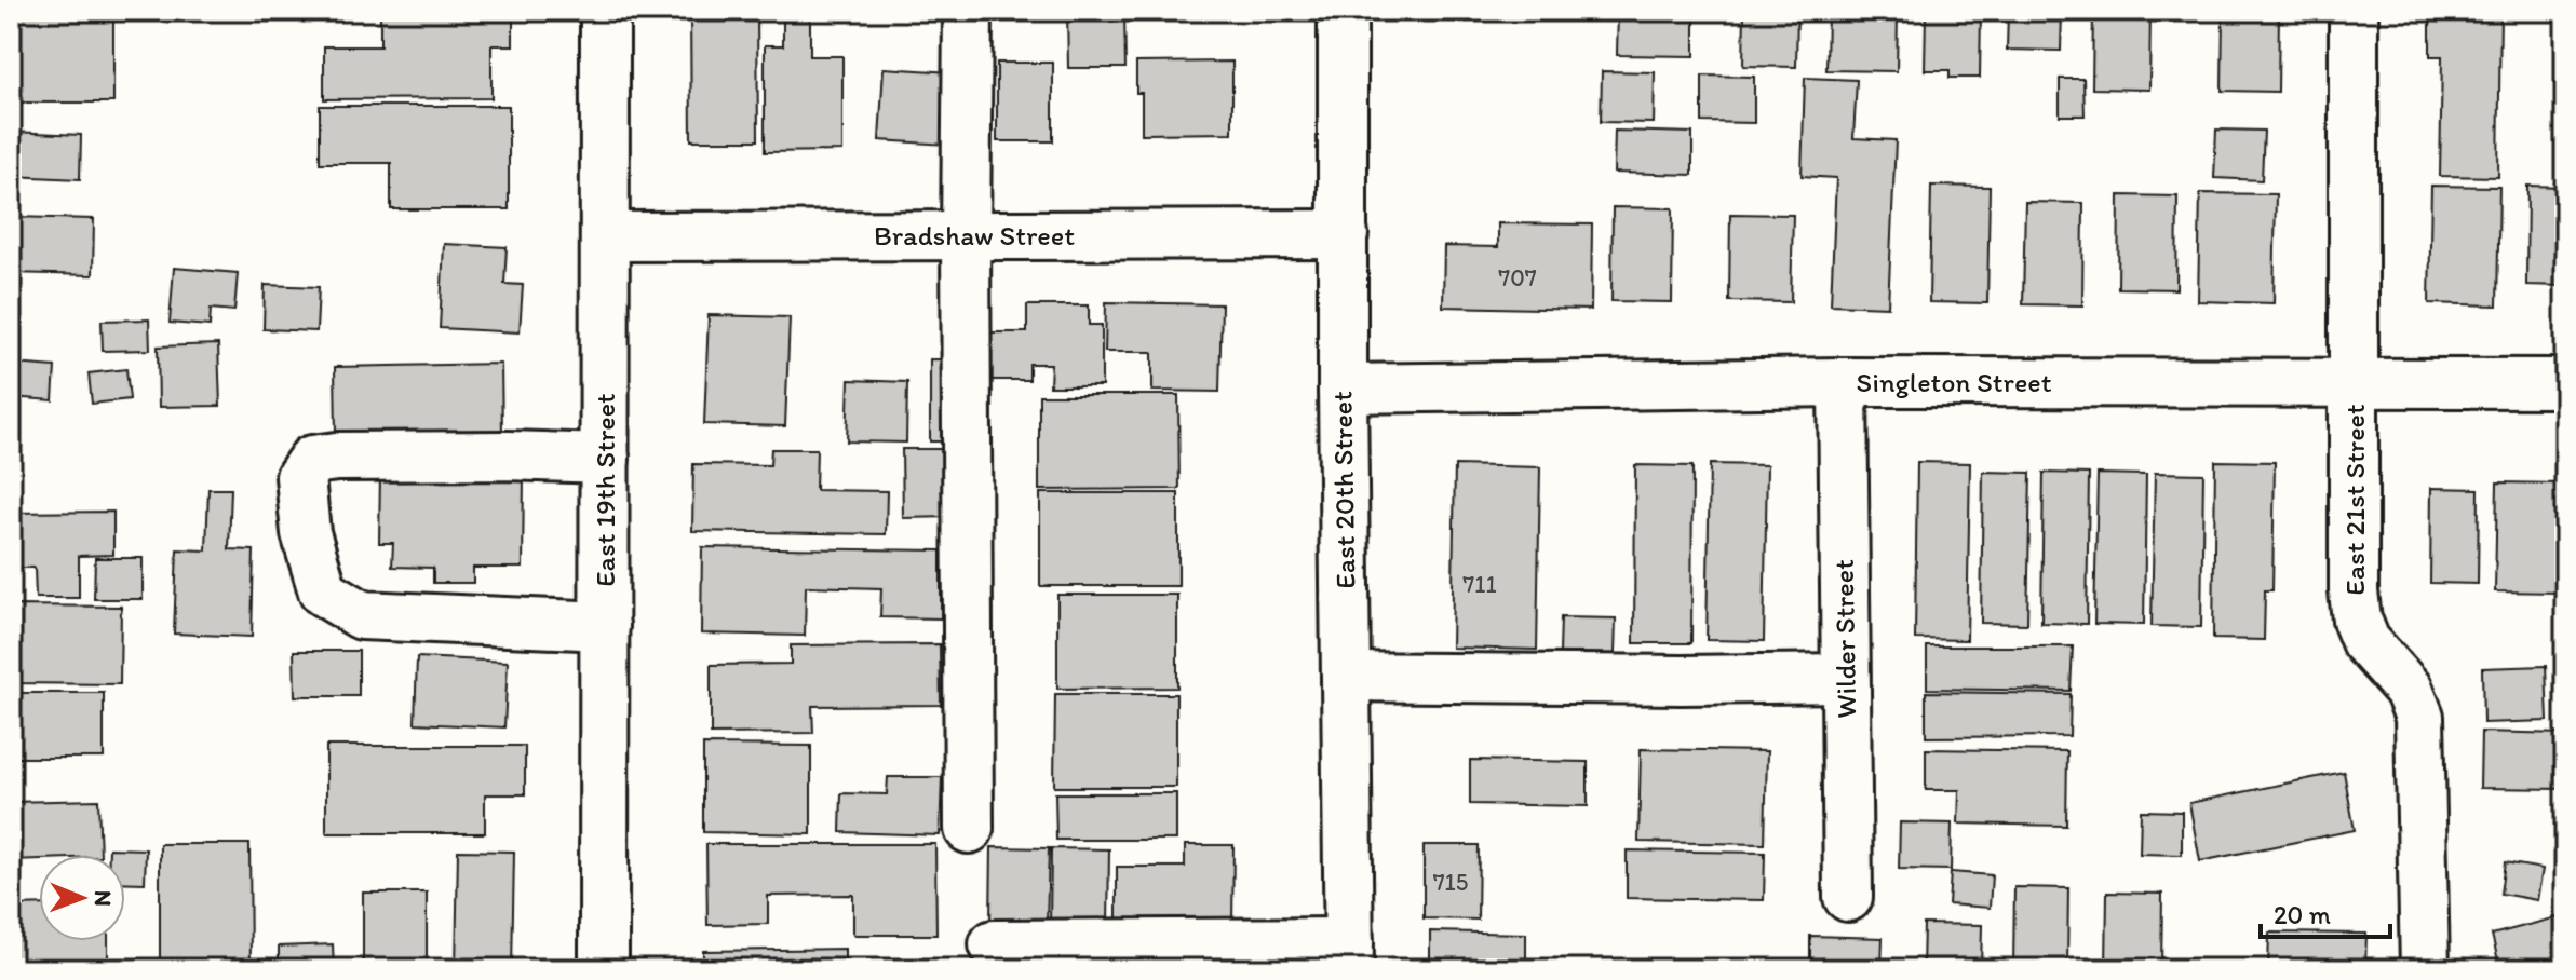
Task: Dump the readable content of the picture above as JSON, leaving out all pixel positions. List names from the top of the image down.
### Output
{
  "streets": {
    "street": [
      "Bradshaw Street",
      "Singleton Street",
      "East 19th Street",
      "East 20th Street",
      "East 21st Street",
      "Wilder Street"
    ]
  },
  "crossings": [
    ["Bradshaw Street", "East 19th Street"],
    ["Bradshaw Street", "East 20th Street"],
    ["Singleton Street", "East 20th Street"],
    ["Singleton Street", "East 21st Street"],
    ["Singleton Street", "Wilder Street"]
  ],
  "house_numbers": ["707", "711", "715"],
  "scale_bar": "20 m",
  "north": "right"
}
